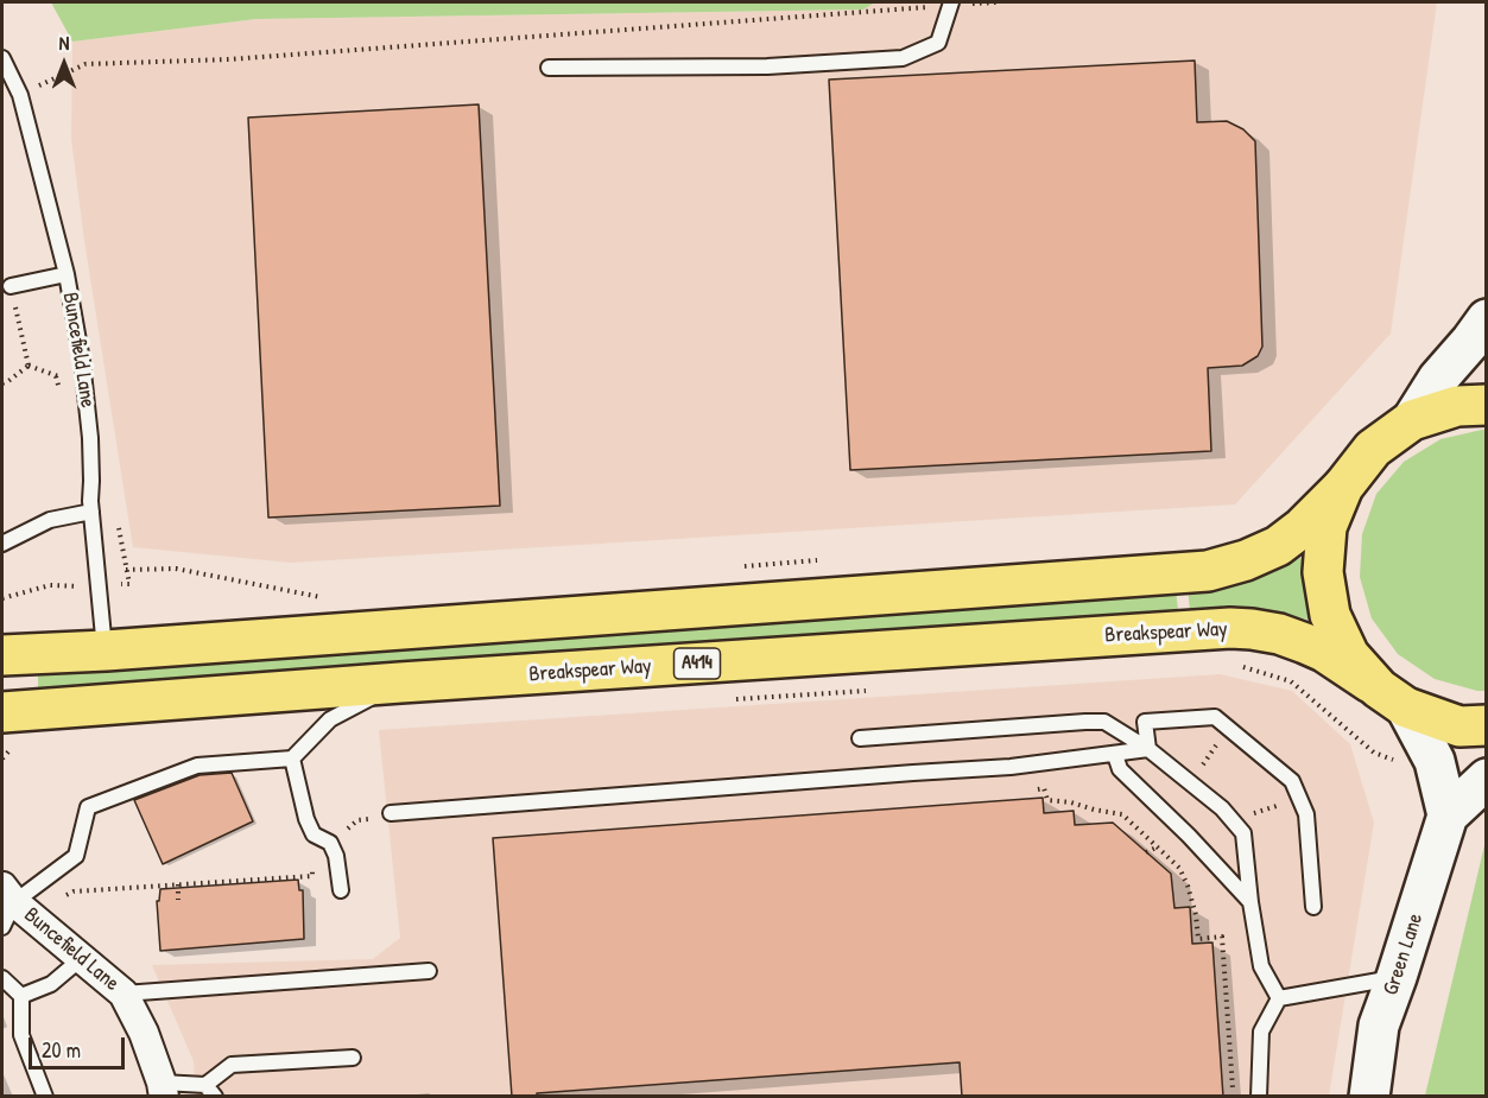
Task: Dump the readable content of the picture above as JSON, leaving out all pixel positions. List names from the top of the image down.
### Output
{
  "streets": {
    "main road": ["Breakspear Way", "A414"],
    "street": ["Buncefield Lane", "Green Lane"]
  },
  "scale_bar": "20 m",
  "north": "top"
}
